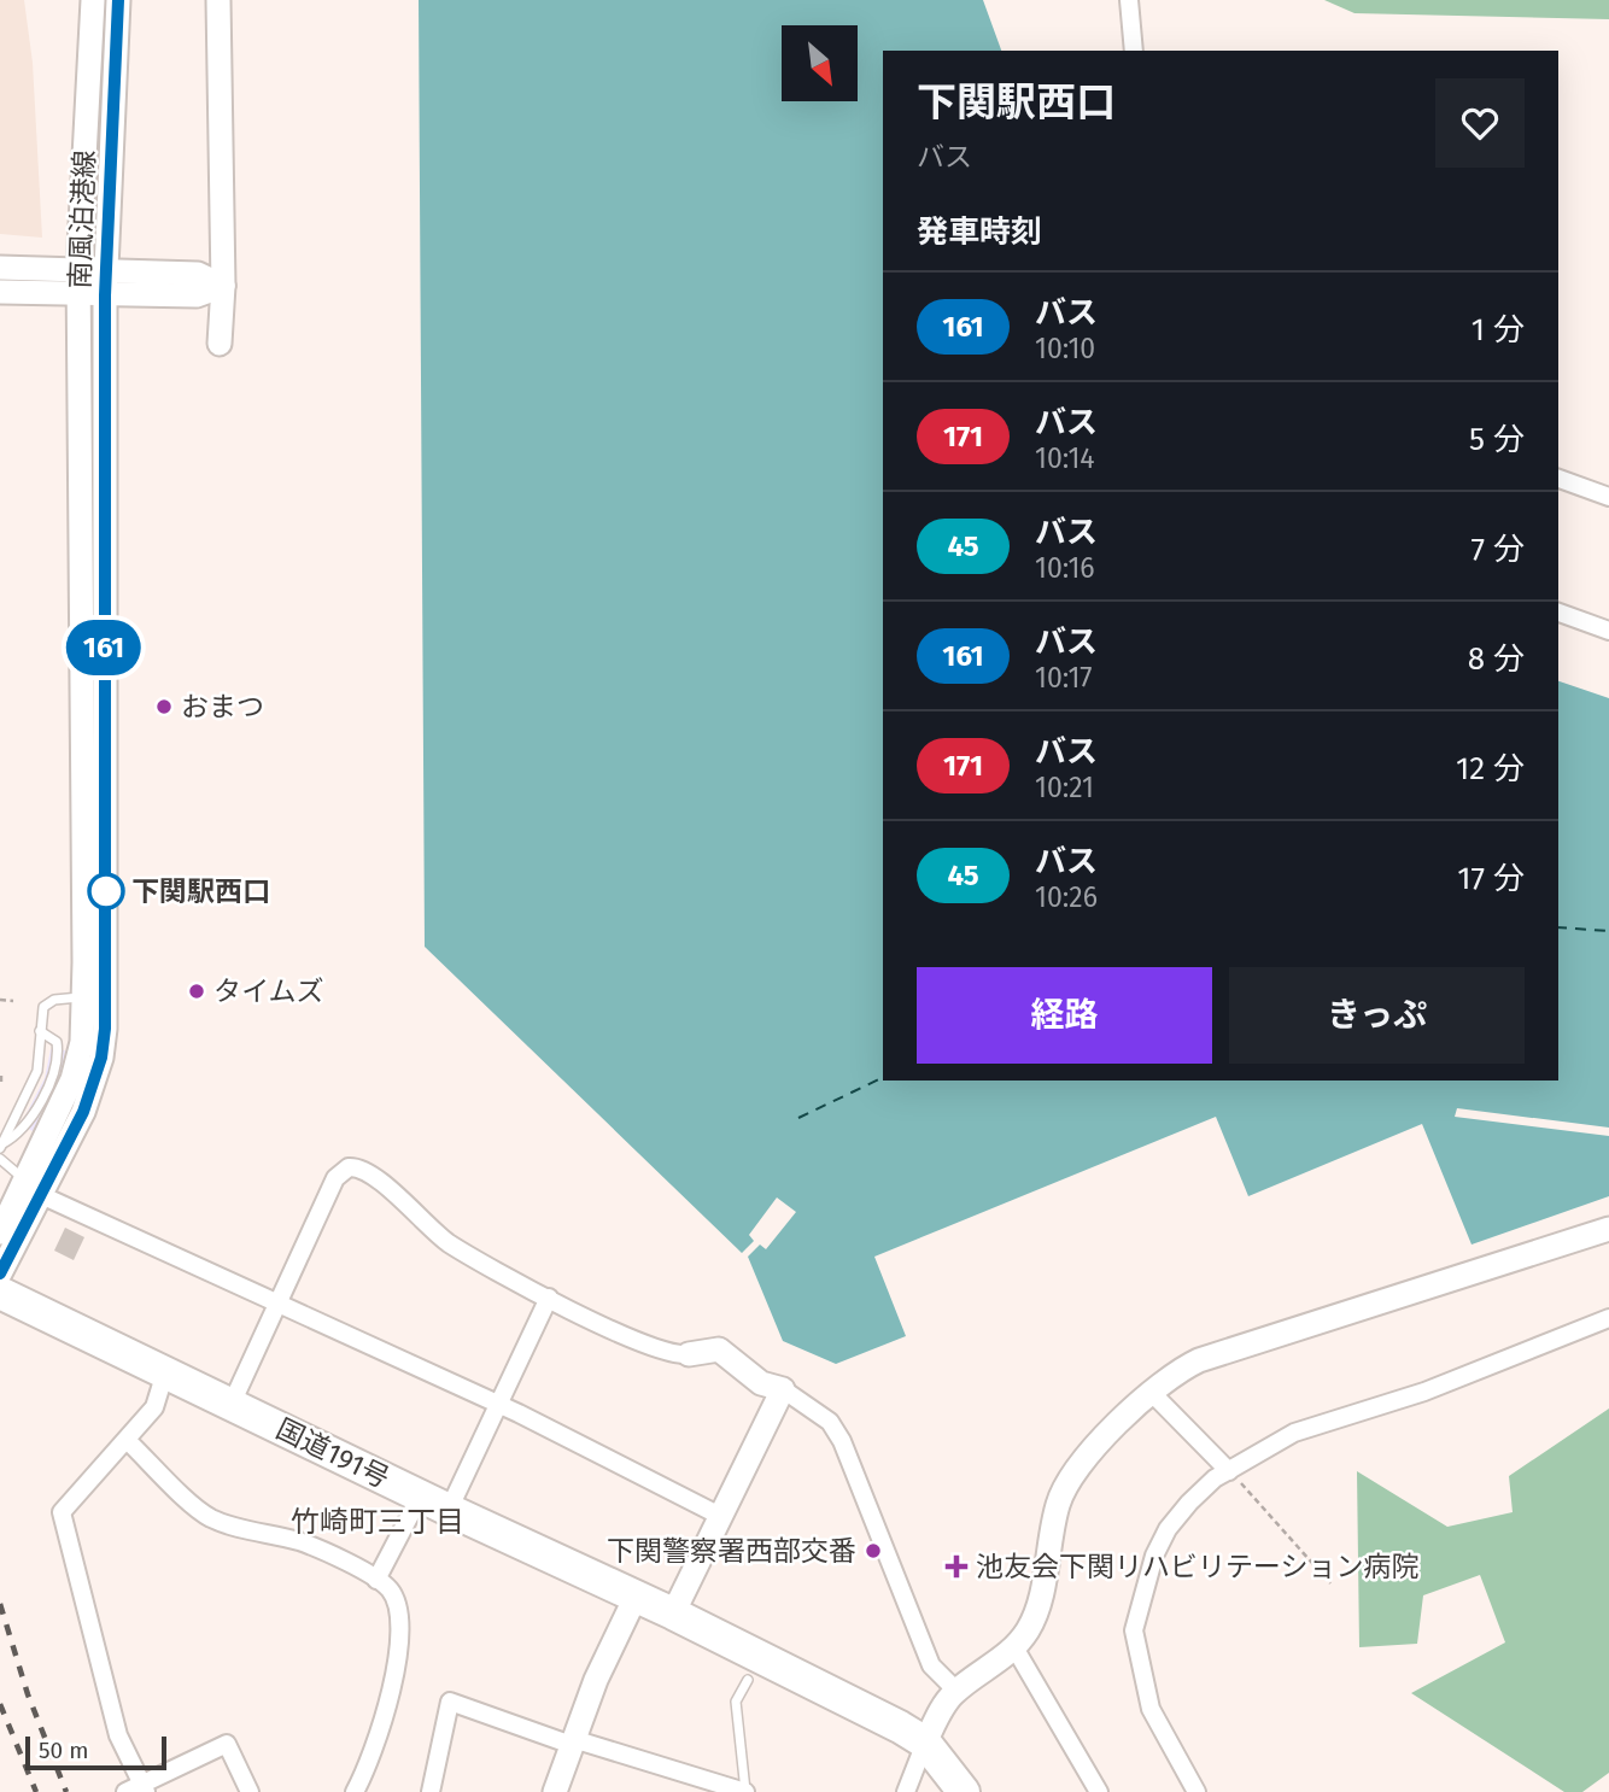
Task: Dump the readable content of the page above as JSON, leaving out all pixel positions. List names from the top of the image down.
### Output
{
  "streets": {
    "highway": ["国道191号"],
    "main road": ["南風泊港線"]
  },
  "districts": ["竹崎町三丁目"],
  "places": {
    "other": [
      "おまつ",
      "下関駅西口",
      "タイムズ",
      "下関警察署西部交番"
    ],
    "health": ["池友会下関リハビリテーション病院"]
  },
  "lines": ["bus line 161"],
  "scale_bar": "50 m",
  "north": "bottom right",
  "page": {
    "on_map": "161",
    "heading": [
      ["下関駅西口", "バス"],
      "発車時刻"
    ],
    "list": [
      {
        "mark": "161",
        "name": "バス",
        "note": "10:10",
        "value": "1 分"
      },
      {
        "mark": "171",
        "name": "バス",
        "note": "10:14",
        "value": "5 分"
      },
      {
        "mark": "45",
        "name": "バス",
        "note": "10:16",
        "value": "7 分"
      },
      {
        "mark": "161",
        "name": "バス",
        "note": "10:17",
        "value": "8 分"
      },
      {
        "mark": "171",
        "name": "バス",
        "note": "10:21",
        "value": "12 分"
      },
      {
        "mark": "45",
        "name": "バス",
        "note": "10:26",
        "value": "17 分"
      }
    ],
    "buttons": ["経路", "きっぷ"],
    "scale": "50 m"
  }
}
